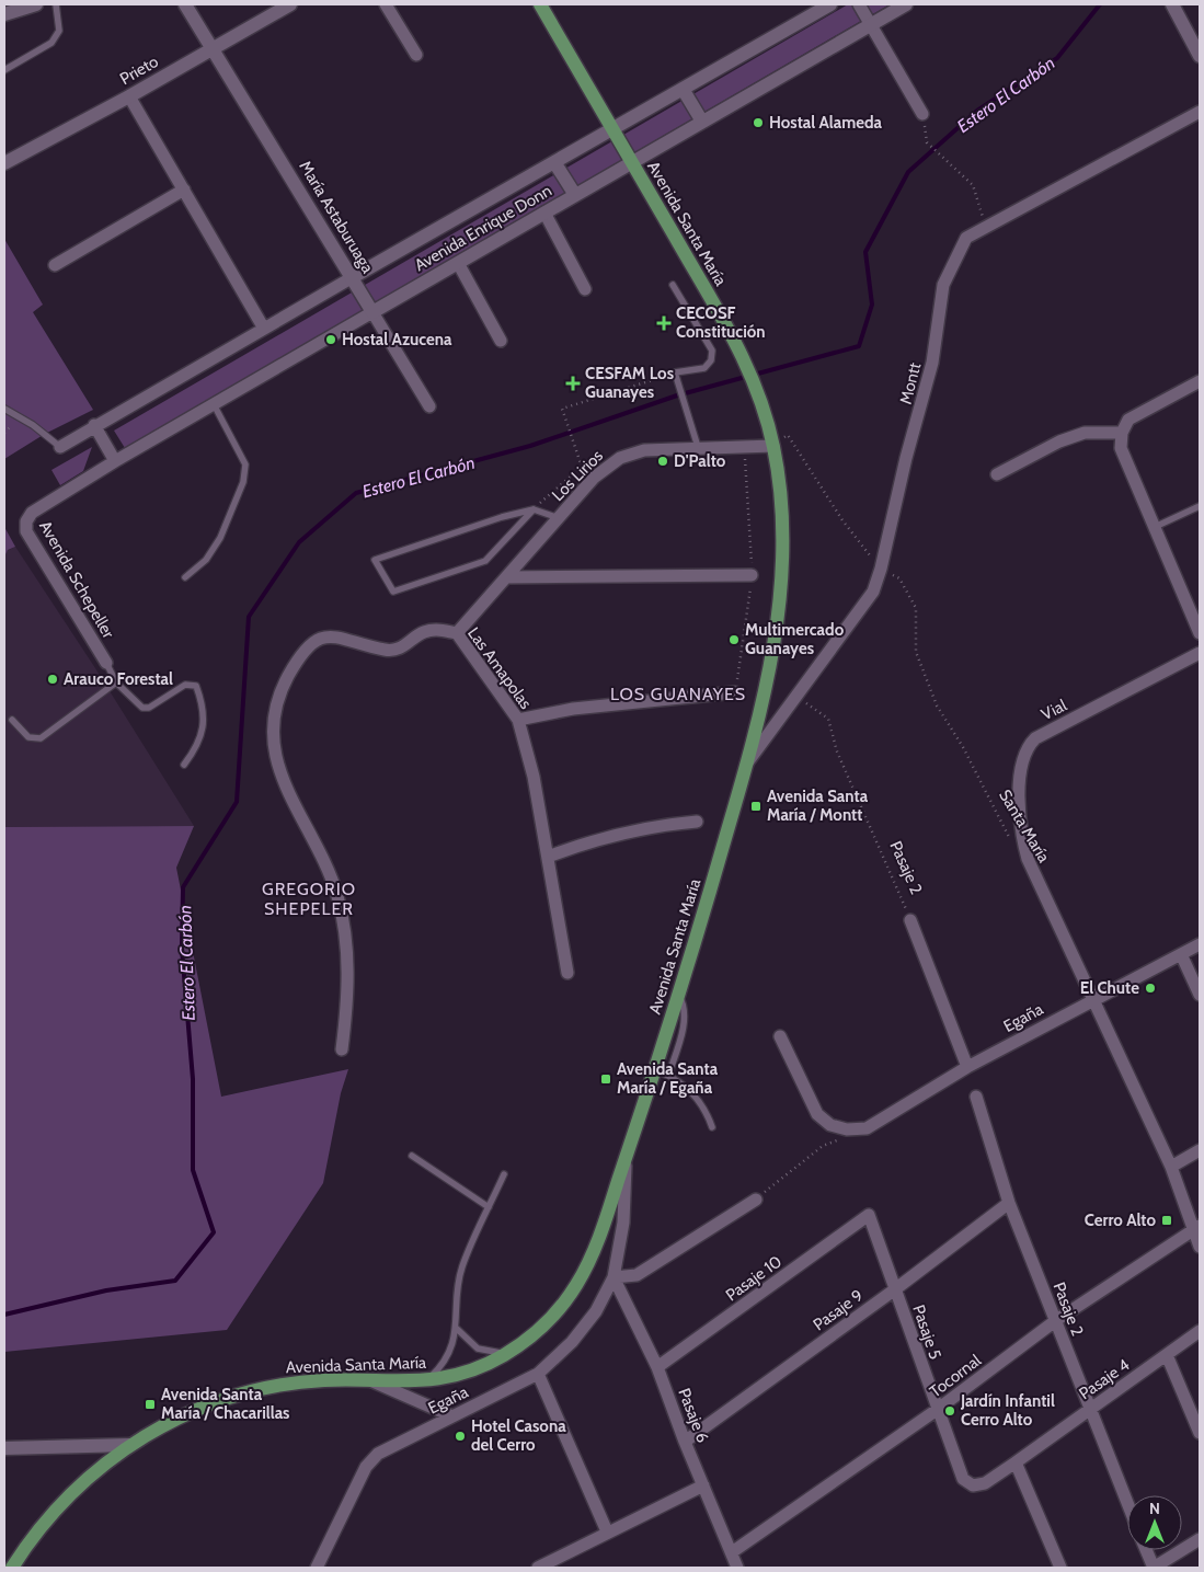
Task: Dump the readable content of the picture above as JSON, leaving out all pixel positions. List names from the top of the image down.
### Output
{
  "streets": {
    "main road": ["Avenida Santa María"],
    "street": [
      "Prieto",
      "María Astaburuaga",
      "Avenida Enrique Donn",
      "Montt",
      "Los Lirios",
      "Avenida Schepeller",
      "Las Amapolas",
      "Vial",
      "Santa María",
      "Pasaje 2",
      "Egaña",
      "Pasaje 10",
      "Pasaje 9",
      "Pasaje 5",
      "Tocornal",
      "Pasaje 4",
      "Pasaje 6"
    ]
  },
  "crossings": [
    ["Prieto", "María Astaburuaga"],
    ["María Astaburuaga", "Avenida Enrique Donn"],
    ["Avenida Santa María", "Avenida Enrique Donn"],
    ["Avenida Santa María", "Montt"],
    ["Avenida Santa María", "Los Lirios"],
    ["Avenida Santa María", "Santa María"],
    ["Avenida Santa María", "Egaña"],
    ["Avenida Enrique Donn", "Avenida Schepeller"],
    ["Montt", "Santa María"],
    ["Montt", "Pasaje 2"],
    ["Los Lirios", "Las Amapolas"],
    ["Los Lirios", "Santa María"],
    ["Vial", "Santa María"],
    ["Santa María", "Egaña"],
    ["Santa María", "Tocornal"],
    ["Pasaje 2", "Egaña"],
    ["Pasaje 2", "Pasaje 9"],
    ["Pasaje 2", "Tocornal"],
    ["Pasaje 2", "Pasaje 4"],
    ["Egaña", "Pasaje 6"],
    ["Pasaje 10", "Pasaje 5"],
    ["Pasaje 10", "Pasaje 6"],
    ["Pasaje 9", "Pasaje 5"],
    ["Pasaje 9", "Pasaje 6"],
    ["Pasaje 5", "Tocornal"],
    ["Pasaje 5", "Pasaje 4"],
    ["Tocornal", "Pasaje 6"]
  ],
  "districts": ["LOS GUANAYES", "GREGORIO SHEPELER"],
  "water": ["Estero El Carbón"],
  "places": {
    "other": [
      "Hostal Alameda",
      "Hostal Azucena",
      "D'Palto",
      "Multimercado Guanayes",
      "Arauco Forestal",
      "El Chute",
      "Jardín Infantil Cerro Alto",
      "Hotel Casona del Cerro"
    ],
    "health": ["CECOSF Constitución", "CESFAM Los Guanayes"],
    "transit": [
      "Avenida Santa María / Montt",
      "Avenida Santa María / Egaña",
      "Cerro Alto",
      "Avenida Santa María / Chacarillas"
    ]
  },
  "north": "top"
}
